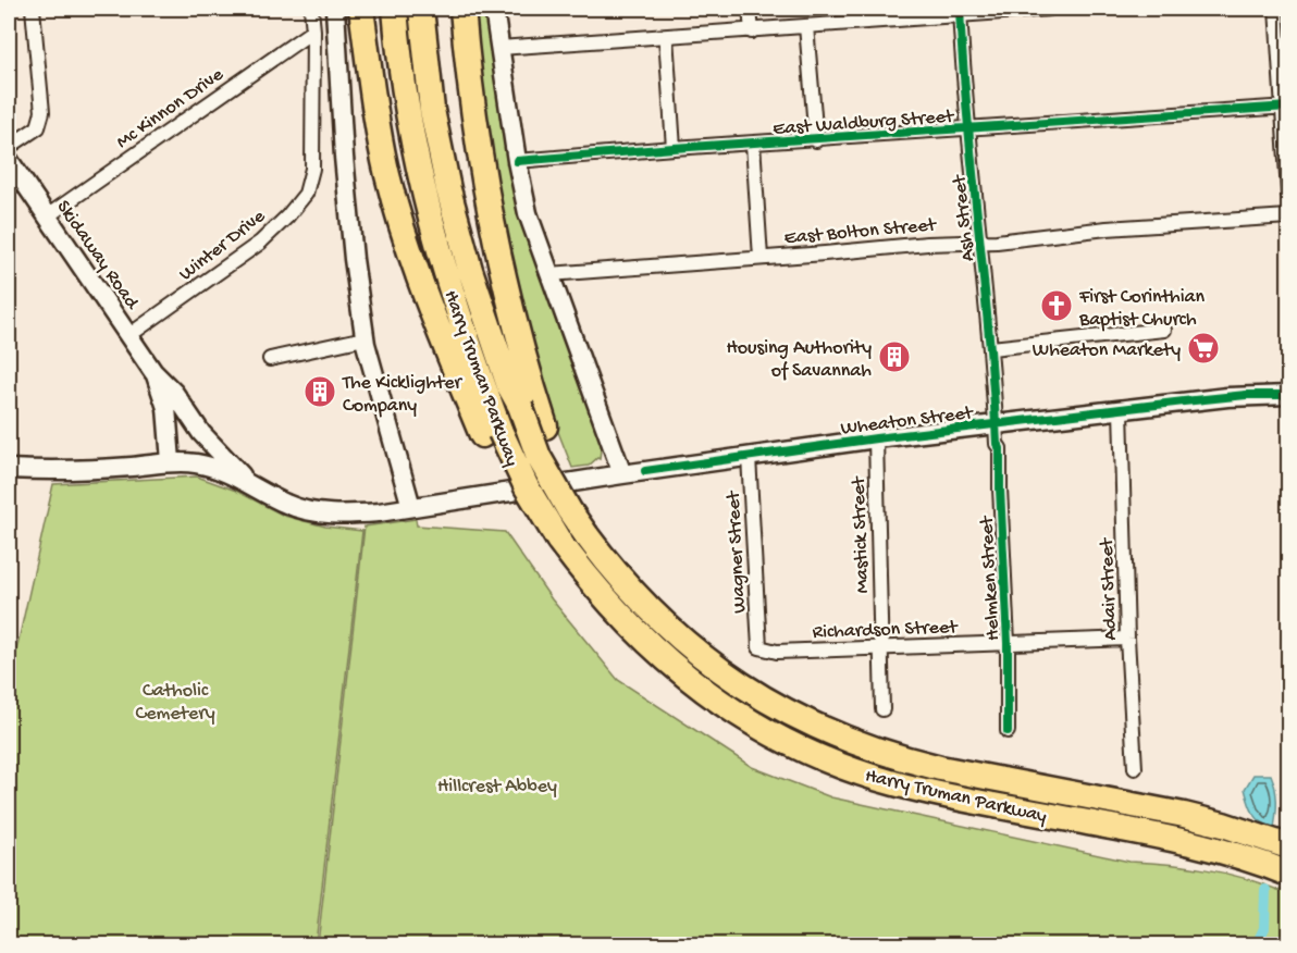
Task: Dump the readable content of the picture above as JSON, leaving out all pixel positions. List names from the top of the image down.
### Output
{
  "streets": {
    "highway": ["Harry Truman Parkway"],
    "main road": ["Skidaway Road", "Wheaton Street"],
    "street": [
      "Mc Kinnon Drive",
      "East Waldburg Street",
      "Ash Street",
      "East Bolton Street",
      "Winter Drive",
      "Mastick Street",
      "Wagner Street",
      "Helmken Street",
      "Adair Street",
      "Richardson Street"
    ]
  },
  "crossings": [
    ["Mc Kinnon Drive", "Winter Drive"],
    ["Mc Kinnon Drive", "Skidaway Road"],
    ["East Waldburg Street", "Ash Street"],
    ["Ash Street", "East Bolton Street"],
    ["Ash Street", "Wheaton Street"],
    ["Ash Street", "Helmken Street"],
    ["Winter Drive", "Skidaway Road"],
    ["Skidaway Road", "Wheaton Street"],
    ["Wheaton Street", "Mastick Street"],
    ["Wheaton Street", "Wagner Street"],
    ["Wheaton Street", "Helmken Street"],
    ["Wheaton Street", "Adair Street"],
    ["Mastick Street", "Richardson Street"],
    ["Wagner Street", "Richardson Street"],
    ["Helmken Street", "Richardson Street"],
    ["Adair Street", "Richardson Street"]
  ],
  "parks": ["Catholic Cemetery", "Hillcrest Abbey"],
  "places": {
    "church": ["First Corinthian Baptist Church"],
    "supermarket": ["Wheaton Markety"],
    "building": ["Housing Authority of Savannah", "The Kicklighter Company"]
  }
}
